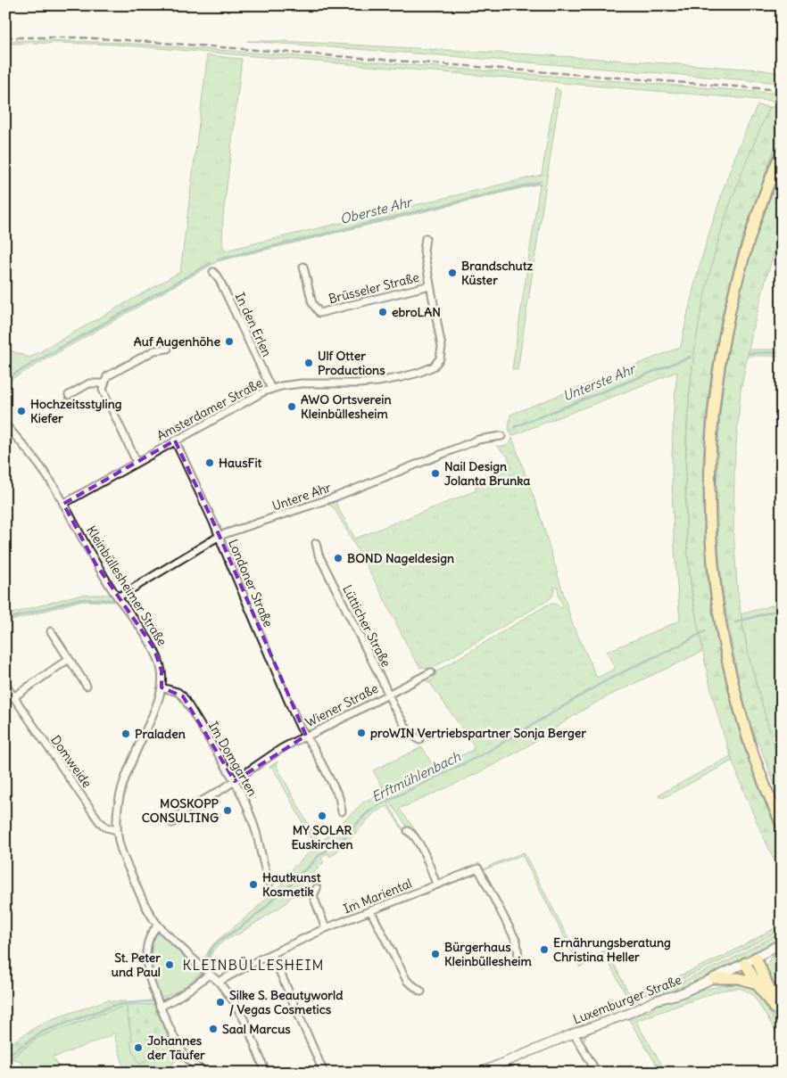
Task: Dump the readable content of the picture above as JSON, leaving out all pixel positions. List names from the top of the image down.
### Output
{
  "streets": {
    "street": [
      "Brüsseler Straße",
      "In den Erlen",
      "Amsterdamer Straße",
      "Untere Ahr",
      "Londoner Straße",
      "Kleinbüllesheimer Straße",
      "Lütticher Straße",
      "Wiener Straße",
      "Im Domgarten",
      "Domweide",
      "Im Mariental",
      "Luxemburger Straße"
    ]
  },
  "crossings": [
    ["Brüsseler Straße", "Amsterdamer Straße"],
    ["In den Erlen", "Amsterdamer Straße"],
    ["Amsterdamer Straße", "Londoner Straße"],
    ["Amsterdamer Straße", "Kleinbüllesheimer Straße"],
    ["Untere Ahr", "Londoner Straße"],
    ["Untere Ahr", "Kleinbüllesheimer Straße"],
    ["Londoner Straße", "Wiener Straße"],
    ["Kleinbüllesheimer Straße", "Im Domgarten"],
    ["Kleinbüllesheimer Straße", "Domweide"],
    ["Kleinbüllesheimer Straße", "Im Mariental"],
    ["Lütticher Straße", "Wiener Straße"],
    ["Wiener Straße", "Im Domgarten"]
  ],
  "districts": ["KLEINBÜLLESHEIM"],
  "water": ["Oberste Ahr", "Unterste Ahr", "Erftmühlenbach"],
  "places": [
    "Brandschutz Küster",
    "ebroLAN",
    "Auf Augenhöhe",
    "Ulf Otter Productions",
    "AWO Ortsverein Kleinbüllesheim",
    "Hochzeitsstyling Kiefer",
    "HausFit",
    "Nail Design Jolanta Brunka",
    "BOND Nageldesign",
    "proWIN Vertriebspartner Sonja Berger",
    "Praladen",
    "MOSKOPP CONSULTING",
    "MY SOLAR Euskirchen",
    "Hautkunst Kosmetik",
    "Ernährungsberatung Christina Heller",
    "Bürgerhaus Kleinbüllesheim",
    "St. Peter und Paul",
    "Silke S. Beautyworld / Vegas Cosmetics",
    "Saal Marcus",
    "Johannes der Täufer"
  ]
}
